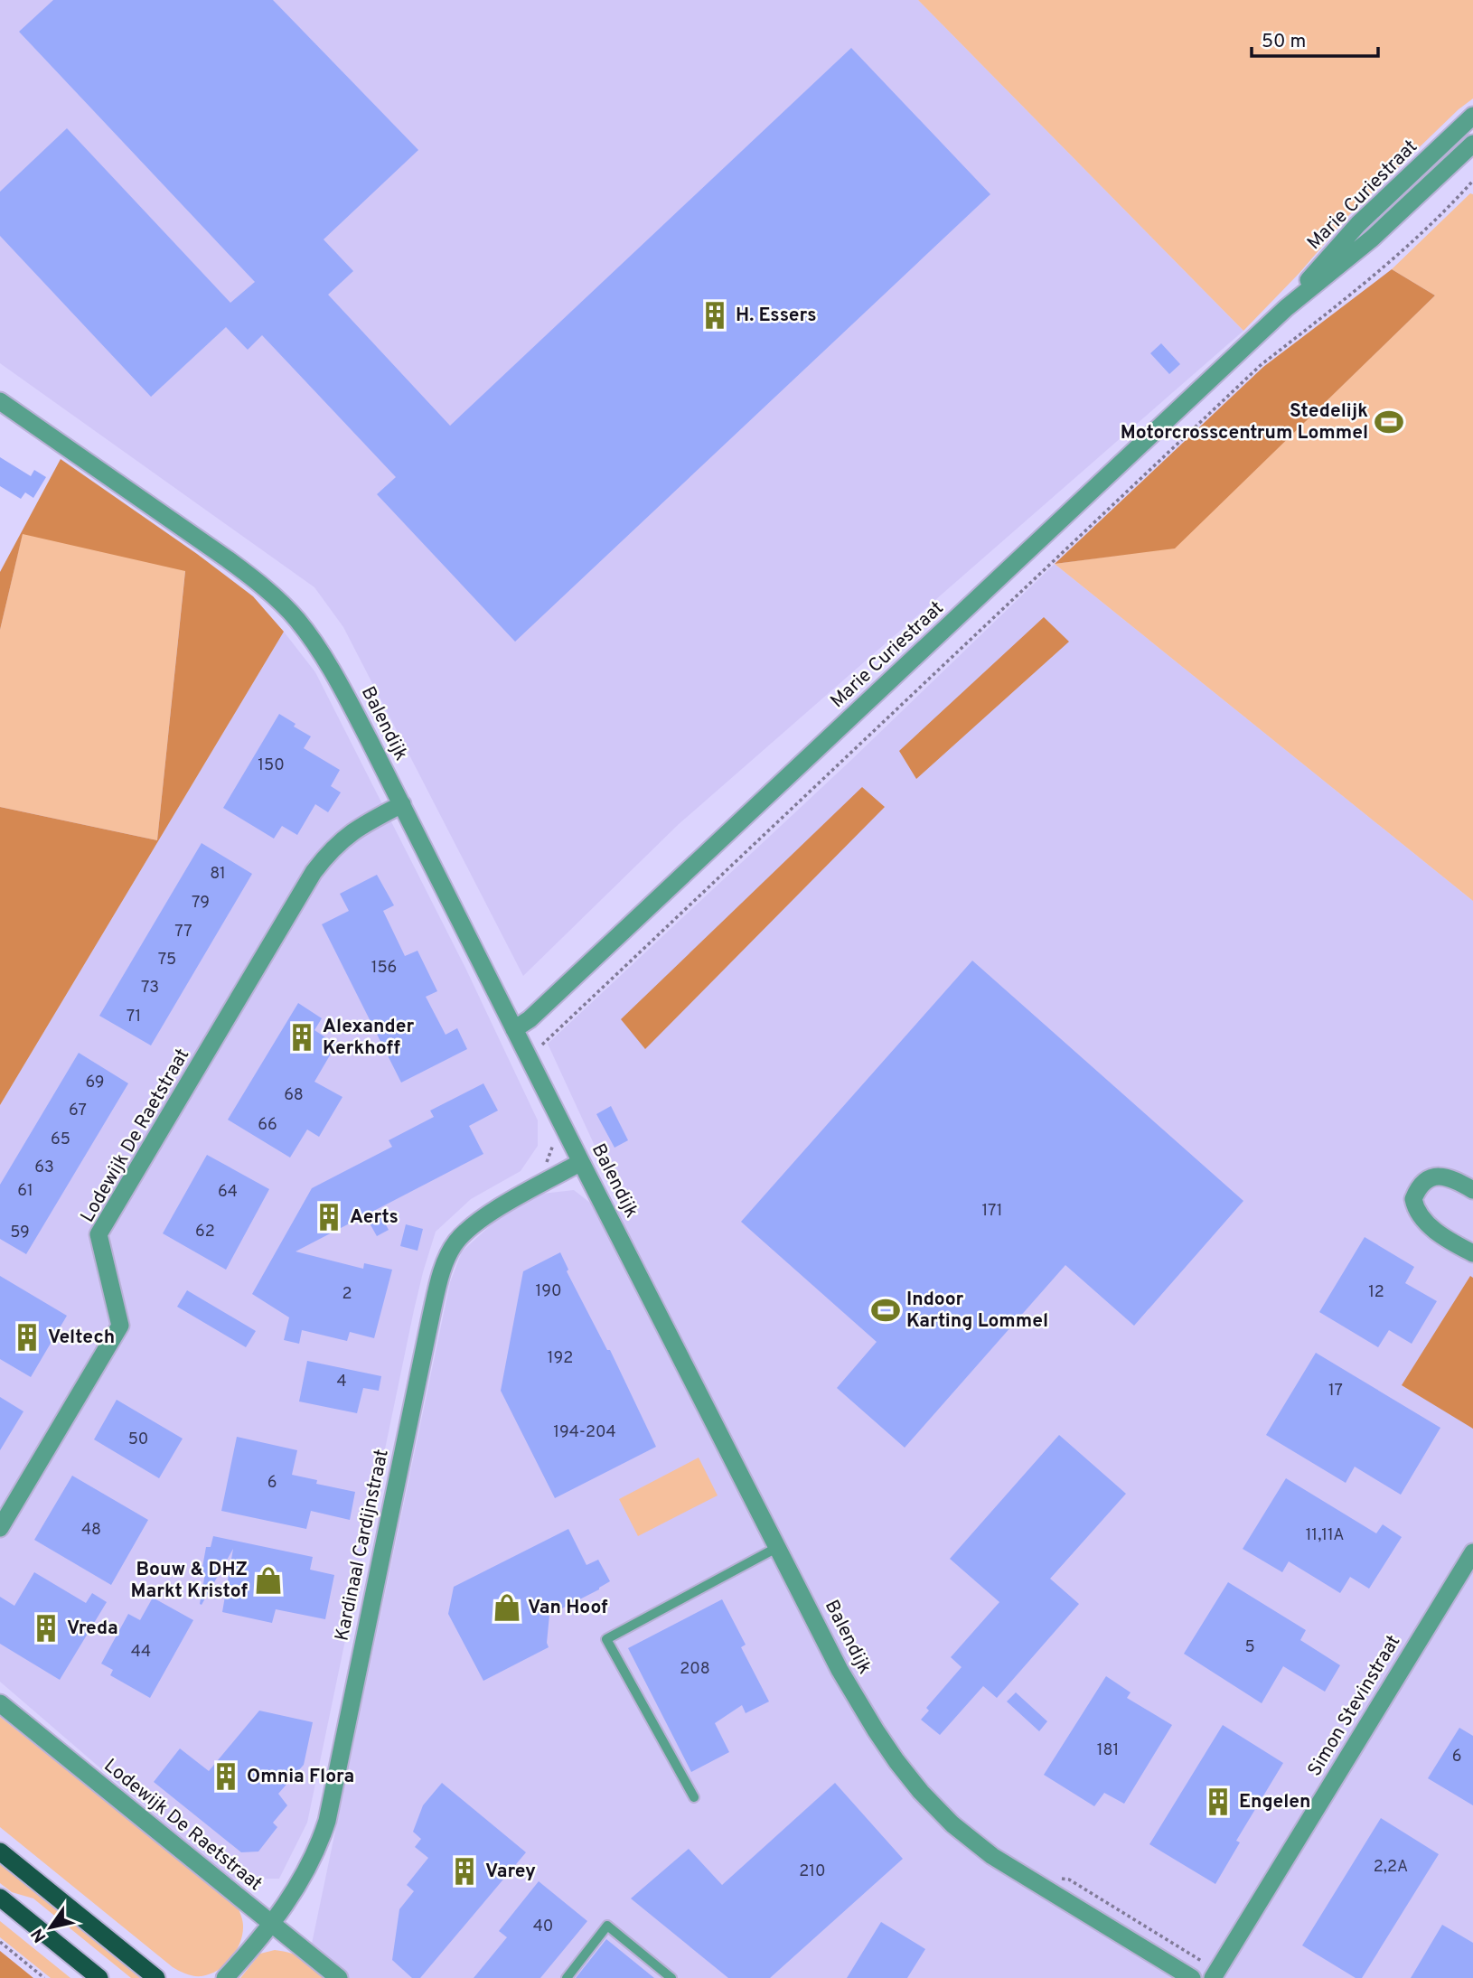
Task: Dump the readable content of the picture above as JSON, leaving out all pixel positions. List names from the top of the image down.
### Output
{
  "streets": {
    "street": [
      "Marie Curiestraat",
      "Balendijk",
      "Lodewijk De Raetstraat",
      "Kardinaal Cardijnstraat",
      "Simon Stevinstraat"
    ]
  },
  "crossings": [
    ["Marie Curiestraat", "Balendijk"],
    ["Balendijk", "Lodewijk De Raetstraat"],
    ["Balendijk", "Kardinaal Cardijnstraat"],
    ["Lodewijk De Raetstraat", "Kardinaal Cardijnstraat"]
  ],
  "places": {
    "building": [
      "H. Essers",
      "Alexander Kerkhoff",
      "Aerts",
      "Veltech",
      "Vreda",
      "Omnia Flora",
      "Engelen",
      "Varey"
    ],
    "sports": ["Stedelijk Motorcrosscentrum Lommel", "Indoor Karting Lommel"],
    "shop": ["Bouw & DHZ Markt Kristof", "Van Hoof"]
  },
  "house_numbers": [
    "150",
    "81",
    "79",
    "77",
    "75",
    "156",
    "73",
    "71",
    "69",
    "68",
    "67",
    "66",
    "65",
    "63",
    "61",
    "64",
    "171",
    "62",
    "59",
    "190",
    "12",
    "2",
    "192",
    "4",
    "17",
    "194-204",
    "50",
    "6",
    "48",
    "11,11A",
    "5",
    "44",
    "208",
    "181",
    "6",
    "2,2A",
    "210",
    "40"
  ],
  "scale_bar": "50 m",
  "north": "bottom left"
}
